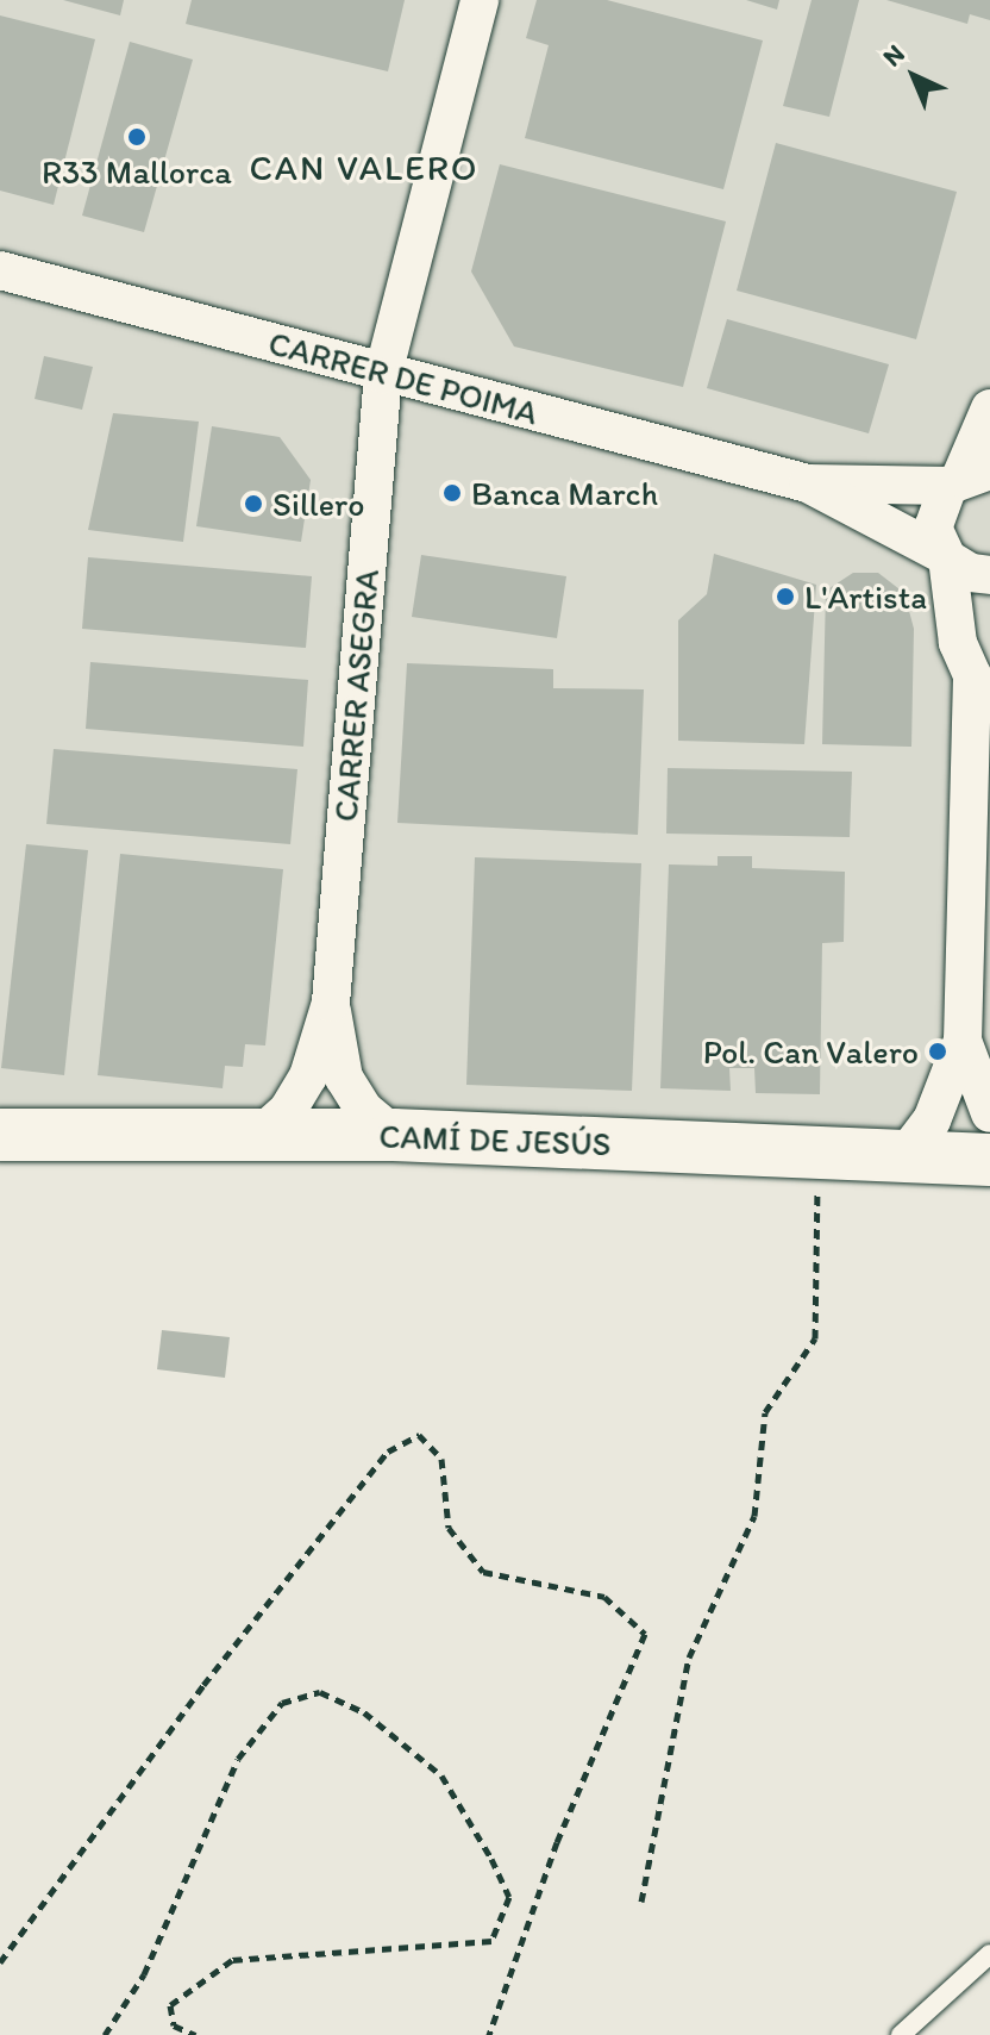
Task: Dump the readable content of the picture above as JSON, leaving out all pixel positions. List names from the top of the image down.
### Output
{
  "streets": {
    "street": ["CARRER DE POIMA", "CARRER ASEGRA", "CAMÍ DE JESÚS"]
  },
  "crossings": [
    ["CARRER DE POIMA", "CARRER ASEGRA"]
  ],
  "districts": ["CAN VALERO"],
  "places": [
    "R33 Mallorca",
    "Banca March",
    "Sillero",
    "L'Artista",
    "Pol. Can Valero"
  ],
  "north": "top left"
}
